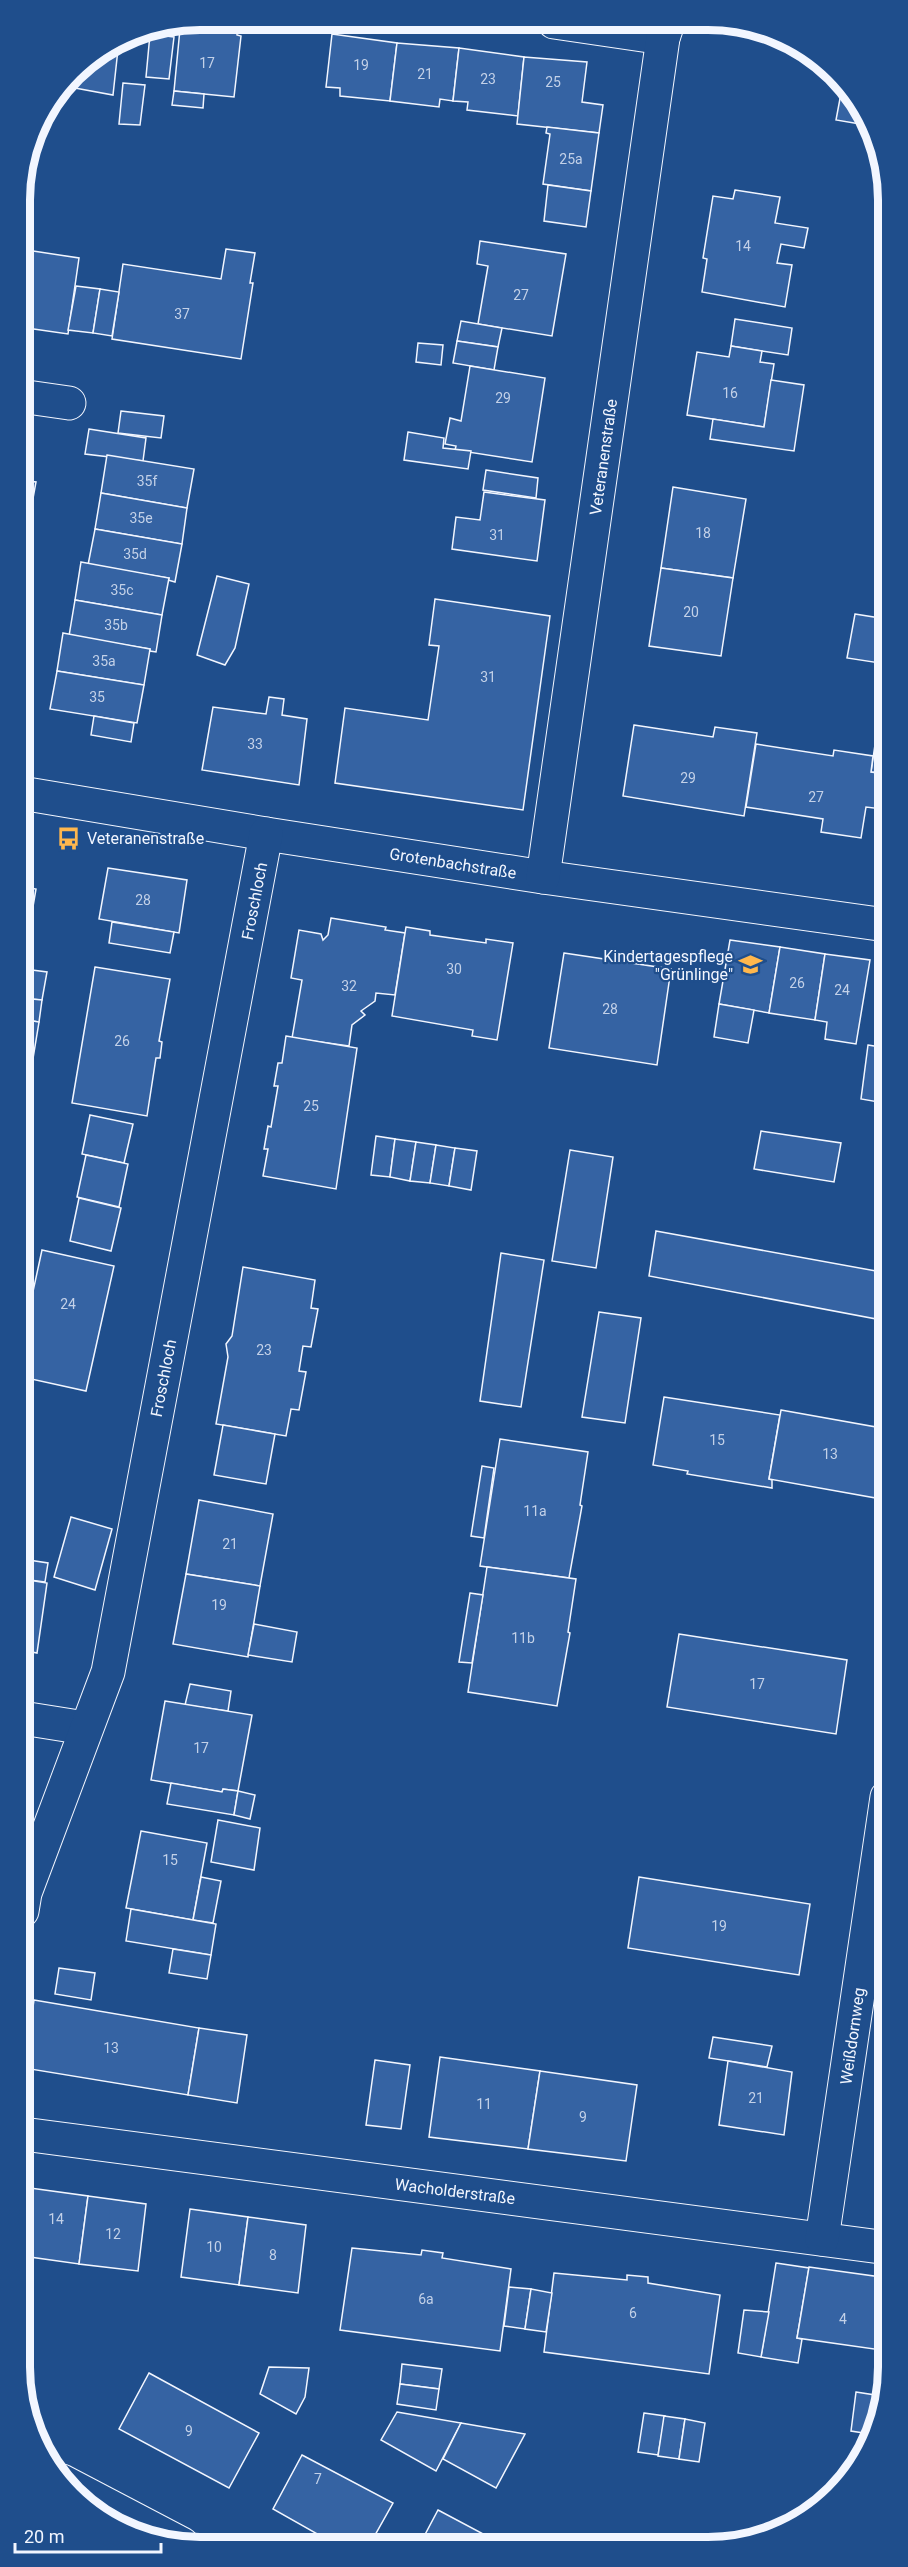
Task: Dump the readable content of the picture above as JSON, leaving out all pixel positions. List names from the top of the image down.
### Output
{
  "streets": {
    "street": [
      "Veteranenstraße",
      "Grotenbachstraße",
      "Froschloch",
      "Weißdornweg",
      "Wacholderstraße"
    ]
  },
  "crossings": [
    ["Veteranenstraße", "Grotenbachstraße"],
    ["Grotenbachstraße", "Froschloch"],
    ["Weißdornweg", "Wacholderstraße"]
  ],
  "places": {
    "bus stop": ["Veteranenstraße"],
    "school or university": ["Kindertagespflege \"Grünlinge\""]
  },
  "house_numbers": [
    "17",
    "19",
    "21",
    "23",
    "25",
    "25a",
    "14",
    "27",
    "37",
    "16",
    "29",
    "35f",
    "35e",
    "18",
    "31",
    "35d",
    "35c",
    "20",
    "35b",
    "35a",
    "31",
    "35",
    "33",
    "29",
    "27",
    "28",
    "30",
    "26",
    "32",
    "24",
    "28",
    "26",
    "25",
    "24",
    "23",
    "15",
    "13",
    "11a",
    "21",
    "19",
    "11b",
    "17",
    "17",
    "15",
    "19",
    "13",
    "21",
    "11",
    "9",
    "14",
    "12",
    "10",
    "8",
    "6a",
    "6",
    "4",
    "9",
    "7"
  ],
  "scale_bar": "20 m"
}
